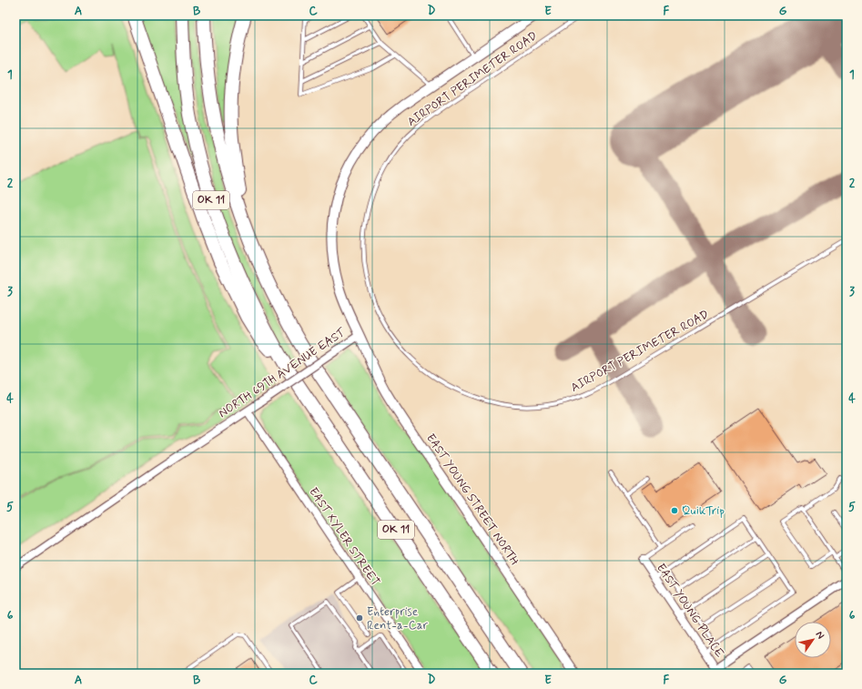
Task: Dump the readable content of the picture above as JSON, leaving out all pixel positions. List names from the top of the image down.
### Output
{
  "streets": {
    "highway": ["OK 11"],
    "street": [
      "NORTH 69TH AVENUE EAST",
      "EAST YOUNG STREET NORTH",
      "EAST XYLER STREET",
      "EAST YOUNG PLACE"
    ],
    "lane": ["AIRPORT PERIMETER ROAD"]
  },
  "crossings": [
    ["NORTH 69TH AVENUE EAST", "EAST YOUNG STREET NORTH"],
    ["NORTH 69TH AVENUE EAST", "EAST XYLER STREET"]
  ],
  "places": ["QuikTrip", "Enterprise Rent-a-Car"],
  "north": "top right",
  "grid": {
    "columns": [
      "A",
      "B",
      "C",
      "D",
      "E",
      "F",
      "G"
    ],
    "rows": [
      "1",
      "2",
      "3",
      "4",
      "5",
      "6"
    ]
  }
}
